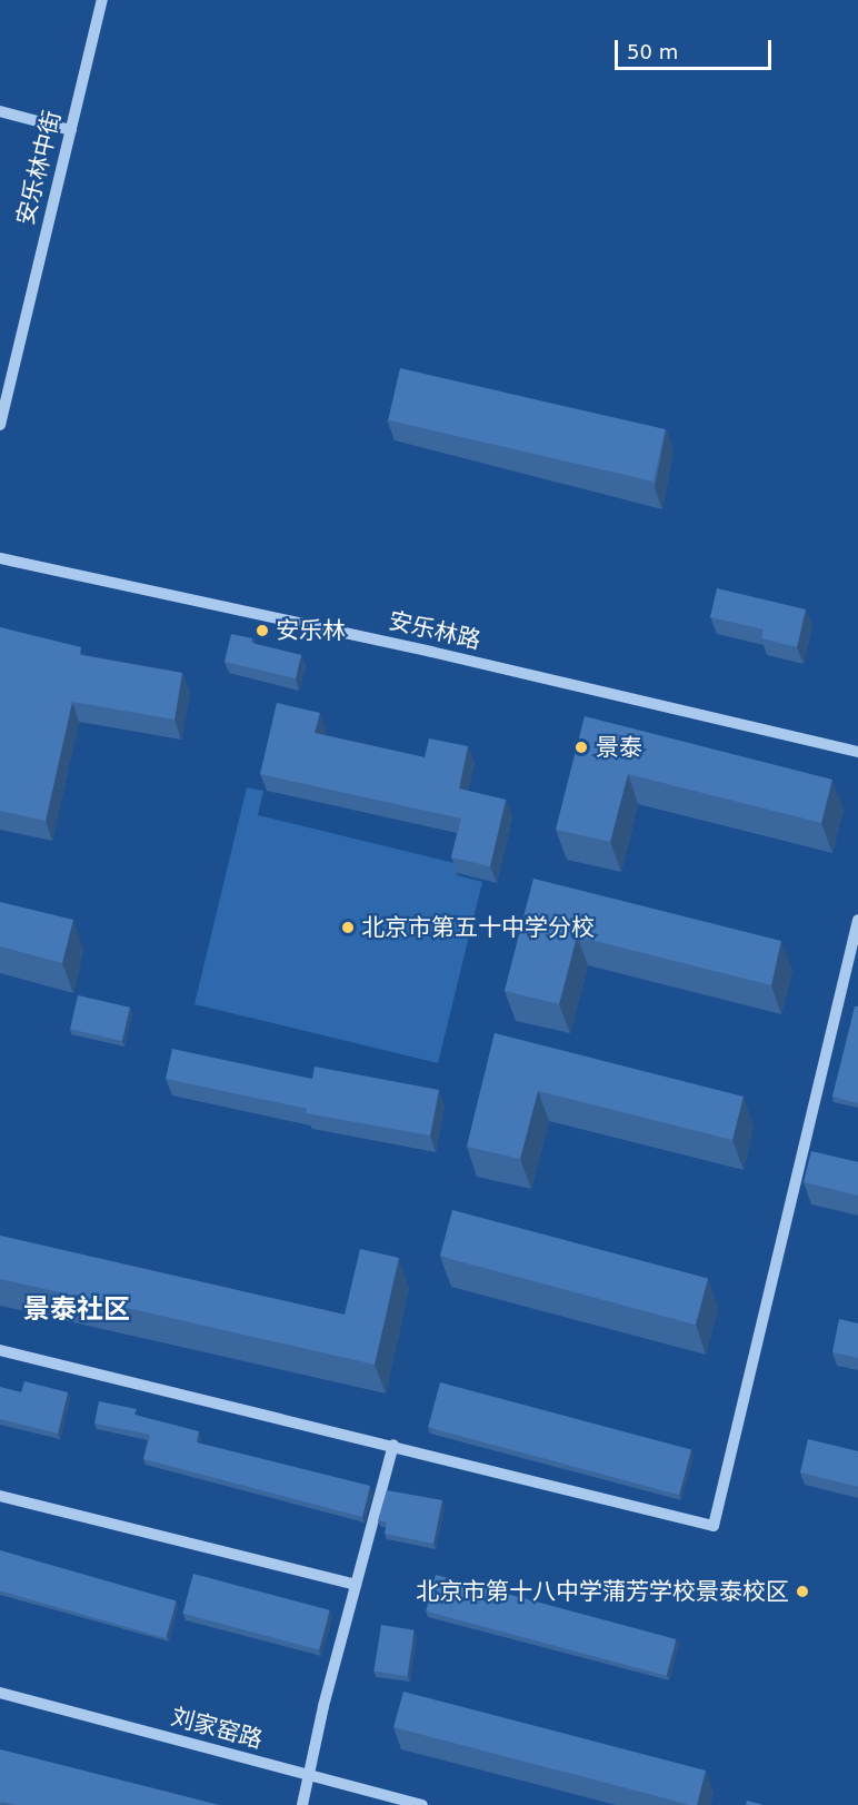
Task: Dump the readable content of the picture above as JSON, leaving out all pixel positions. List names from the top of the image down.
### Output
{
  "streets": {
    "street": ["安乐林中街", "安乐林路", "刘家窑路"]
  },
  "districts": ["景泰社区"],
  "places": [
    "安乐林",
    "景泰",
    "北京市第五十中学分校",
    "北京市第十八中学蒲芳学校景泰校区"
  ],
  "scale_bar": "50 m"
}
